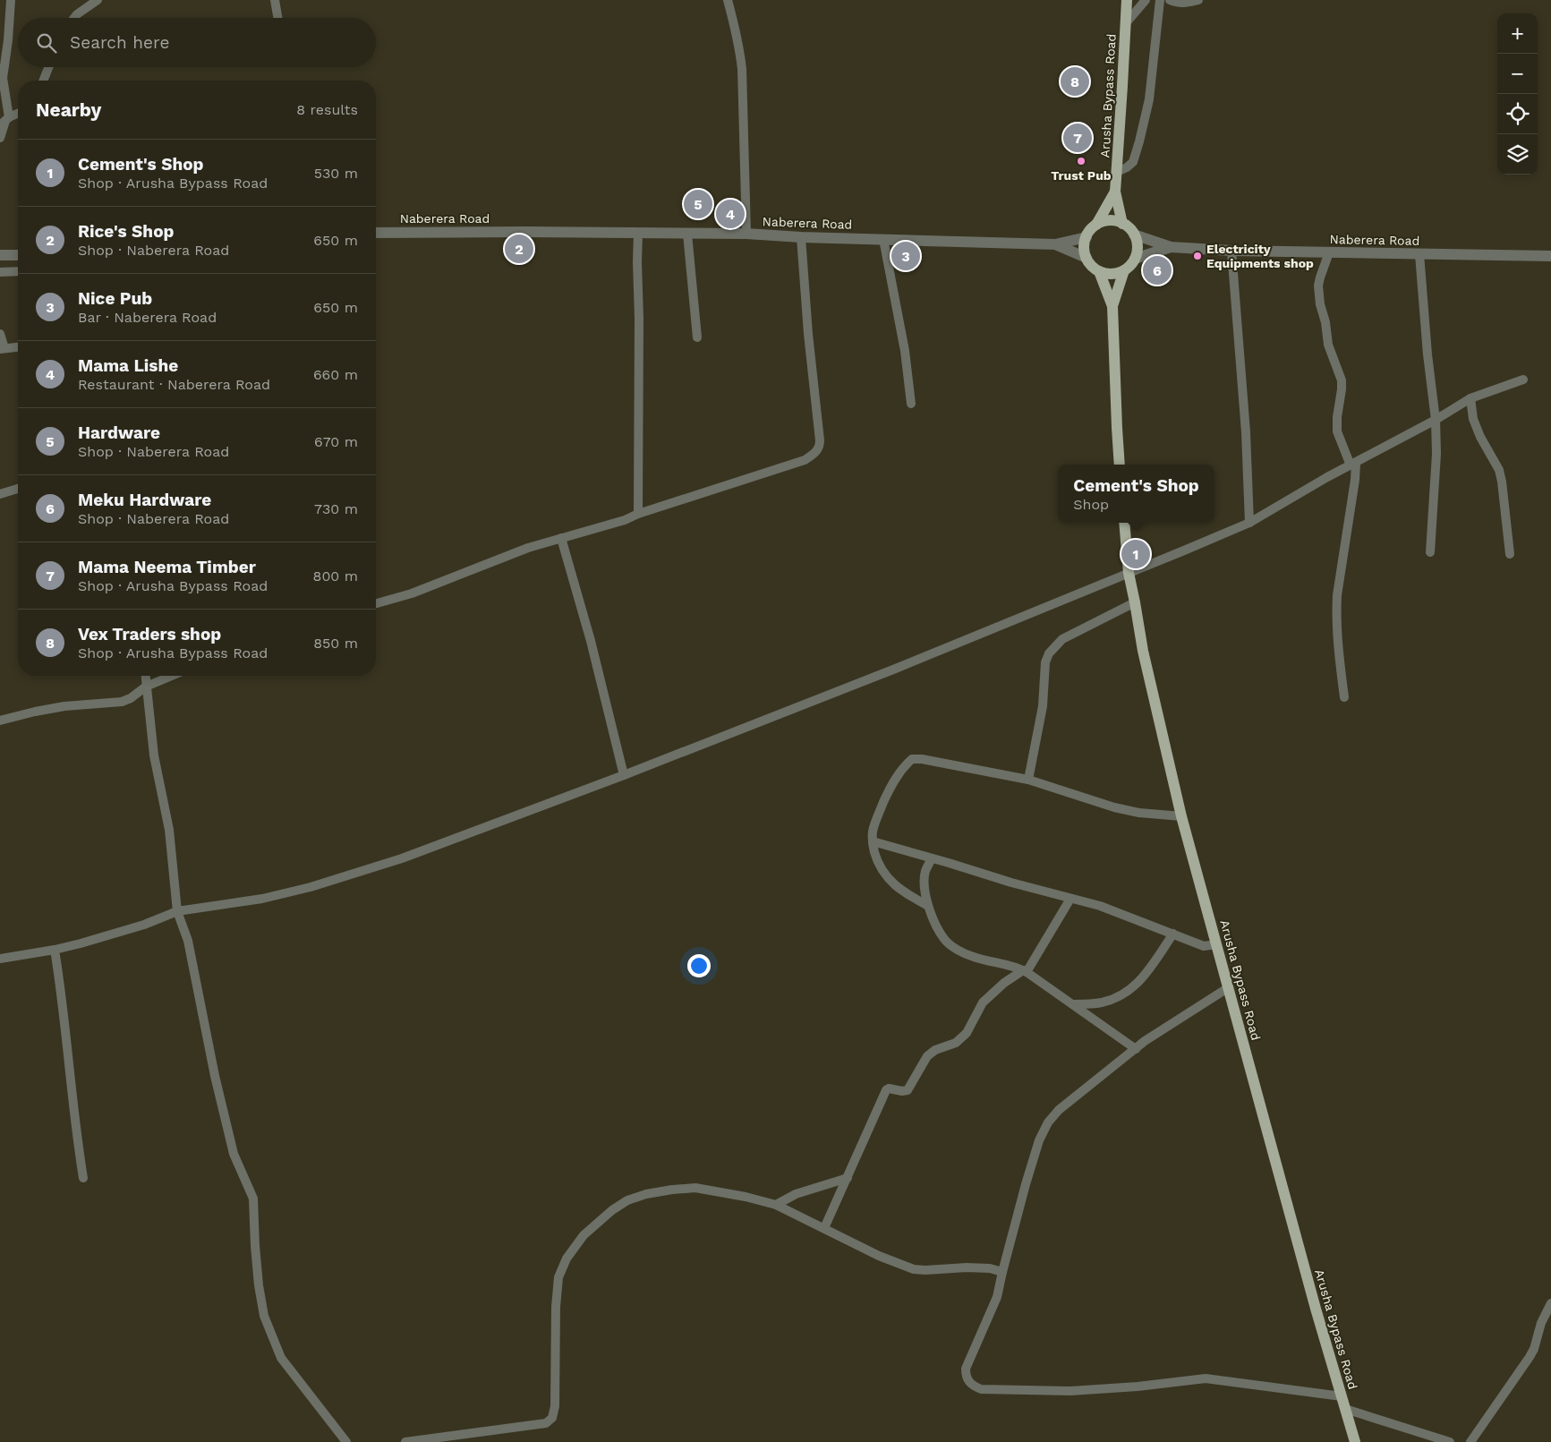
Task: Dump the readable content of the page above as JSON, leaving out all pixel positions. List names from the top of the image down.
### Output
{
  "streets": {
    "main road": ["Arusha Bypass Road"],
    "street": ["Naberera Road"]
  },
  "crossings": [
    ["Arusha Bypass Road", "Naberera Road"]
  ],
  "places": ["Trust Pub", "Electricity Equipments shop"],
  "page": {
    "map_buttons": ["+", "−"],
    "search": "Search here",
    "pins": [
      "8",
      "7",
      "5",
      "4",
      "2",
      "3",
      "6",
      "1"
    ],
    "heading": ["Nearby", "8 results"],
    "list": [
      {
        "mark": "1",
        "name": "Cement's Shop",
        "note": "Shop · Arusha Bypass Road",
        "value": "530 m"
      },
      {
        "mark": "2",
        "name": "Rice's Shop",
        "note": "Shop · Naberera Road",
        "value": "650 m"
      },
      {
        "mark": "3",
        "name": "Nice Pub",
        "note": "Bar · Naberera Road",
        "value": "650 m"
      },
      {
        "mark": "4",
        "name": "Mama Lishe",
        "note": "Restaurant · Naberera Road",
        "value": "660 m"
      },
      {
        "mark": "5",
        "name": "Hardware",
        "note": "Shop · Naberera Road",
        "value": "670 m"
      },
      {
        "mark": "6",
        "name": "Meku Hardware",
        "note": "Shop · Naberera Road",
        "value": "730 m"
      },
      {
        "mark": "7",
        "name": "Mama Neema Timber",
        "note": "Shop · Arusha Bypass Road",
        "value": "800 m"
      },
      {
        "mark": "8",
        "name": "Vex Traders shop",
        "note": "Shop · Arusha Bypass Road",
        "value": "850 m"
      }
    ],
    "popup": ["Cement's Shop", "Shop"]
  }
}
